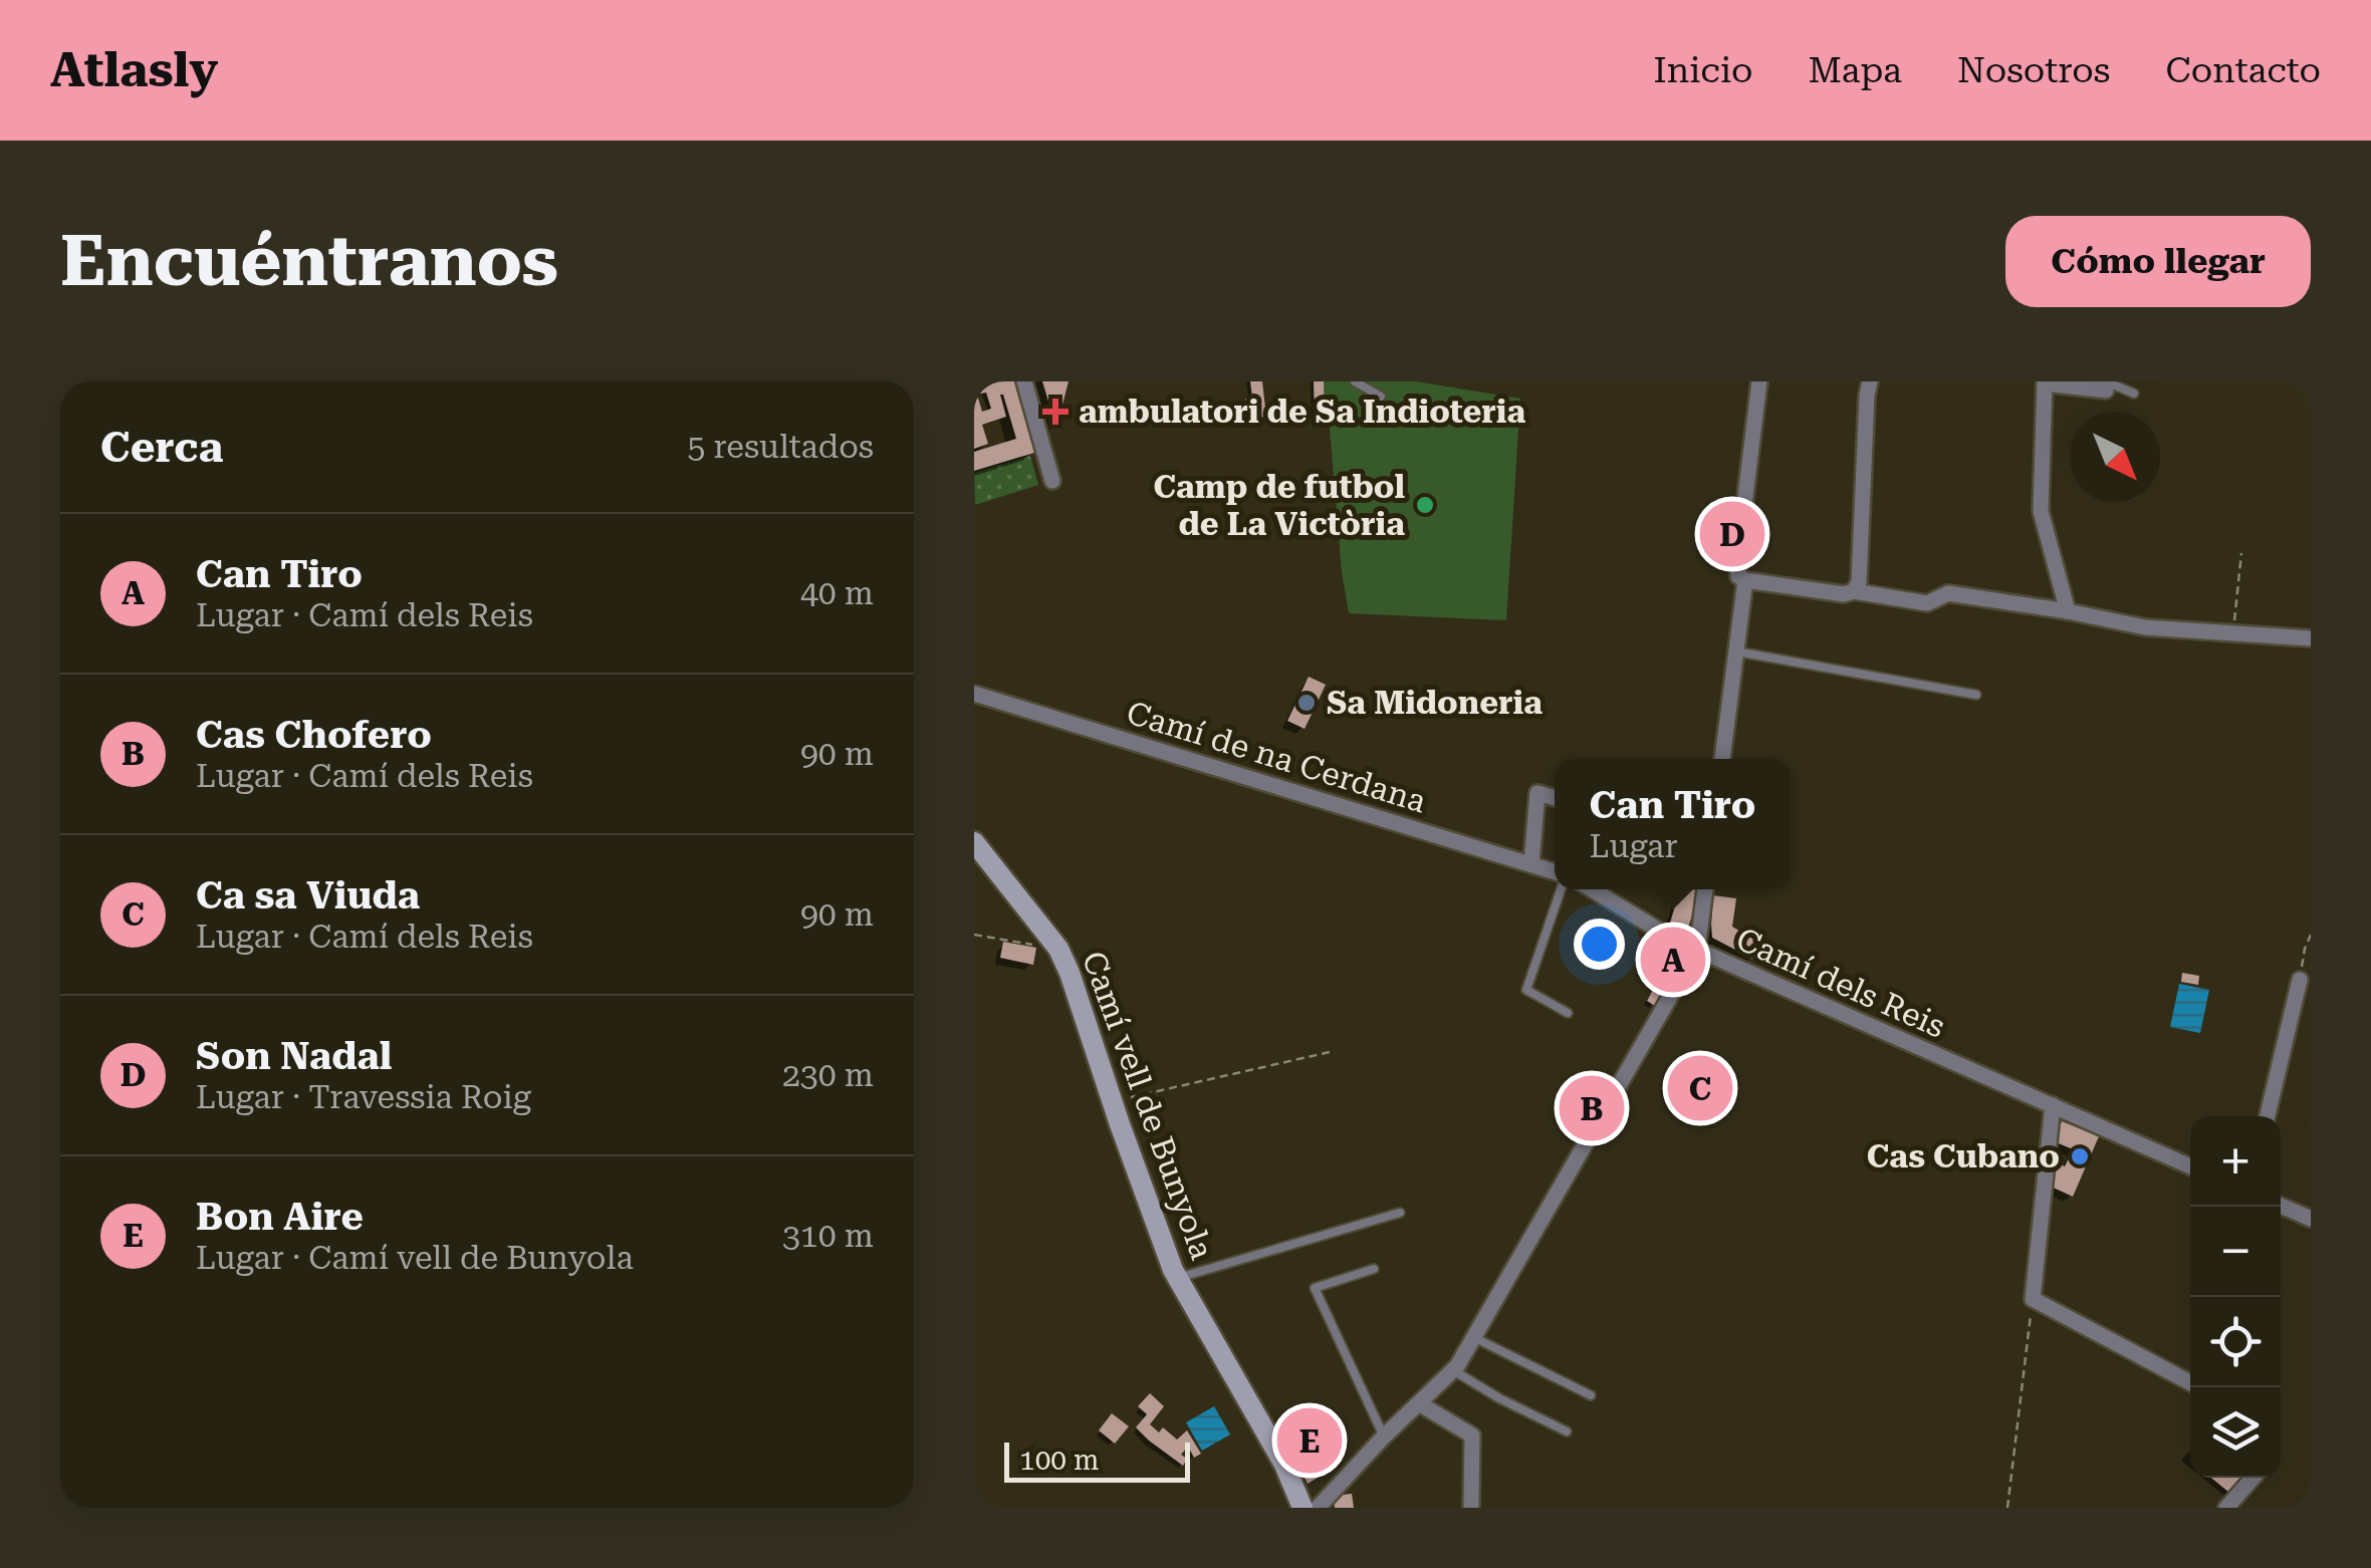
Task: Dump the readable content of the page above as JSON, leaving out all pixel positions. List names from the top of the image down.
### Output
{
  "streets": {
    "street": ["Camí de na Cerdana", "Camí dels Reis", "Camí vell de Bunyola"]
  },
  "places": {
    "health": ["ambulatori de Sa Indioteria"],
    "other": ["Camp de futbol de La Victòria", "Sa Midoneria", "Cas Cubano"]
  },
  "scale_bar": "100 m",
  "north": "bottom right",
  "page": {
    "header": "Atlasly",
    "nav": [
      "Inicio",
      "Mapa",
      "Nosotros",
      "Contacto"
    ],
    "buttons": "Cómo llegar",
    "title": "Encuéntranos",
    "heading": ["Cerca", "5 resultados"],
    "pins": [
      "D",
      "A",
      "C",
      "B",
      "E"
    ],
    "list": [
      {
        "mark": "A",
        "name": "Can Tiro",
        "note": "Lugar · Camí dels Reis",
        "value": "40 m"
      },
      {
        "mark": "B",
        "name": "Cas Chofero",
        "note": "Lugar · Camí dels Reis",
        "value": "90 m"
      },
      {
        "mark": "C",
        "name": "Ca sa Viuda",
        "note": "Lugar · Camí dels Reis",
        "value": "90 m"
      },
      {
        "mark": "D",
        "name": "Son Nadal",
        "note": "Lugar · Travessia Roig",
        "value": "230 m"
      },
      {
        "mark": "E",
        "name": "Bon Aire",
        "note": "Lugar · Camí vell de Bunyola",
        "value": "310 m"
      }
    ],
    "popup": ["Can Tiro", "Lugar"],
    "map_buttons": ["+", "−"],
    "scale": "100 m"
  }
}
